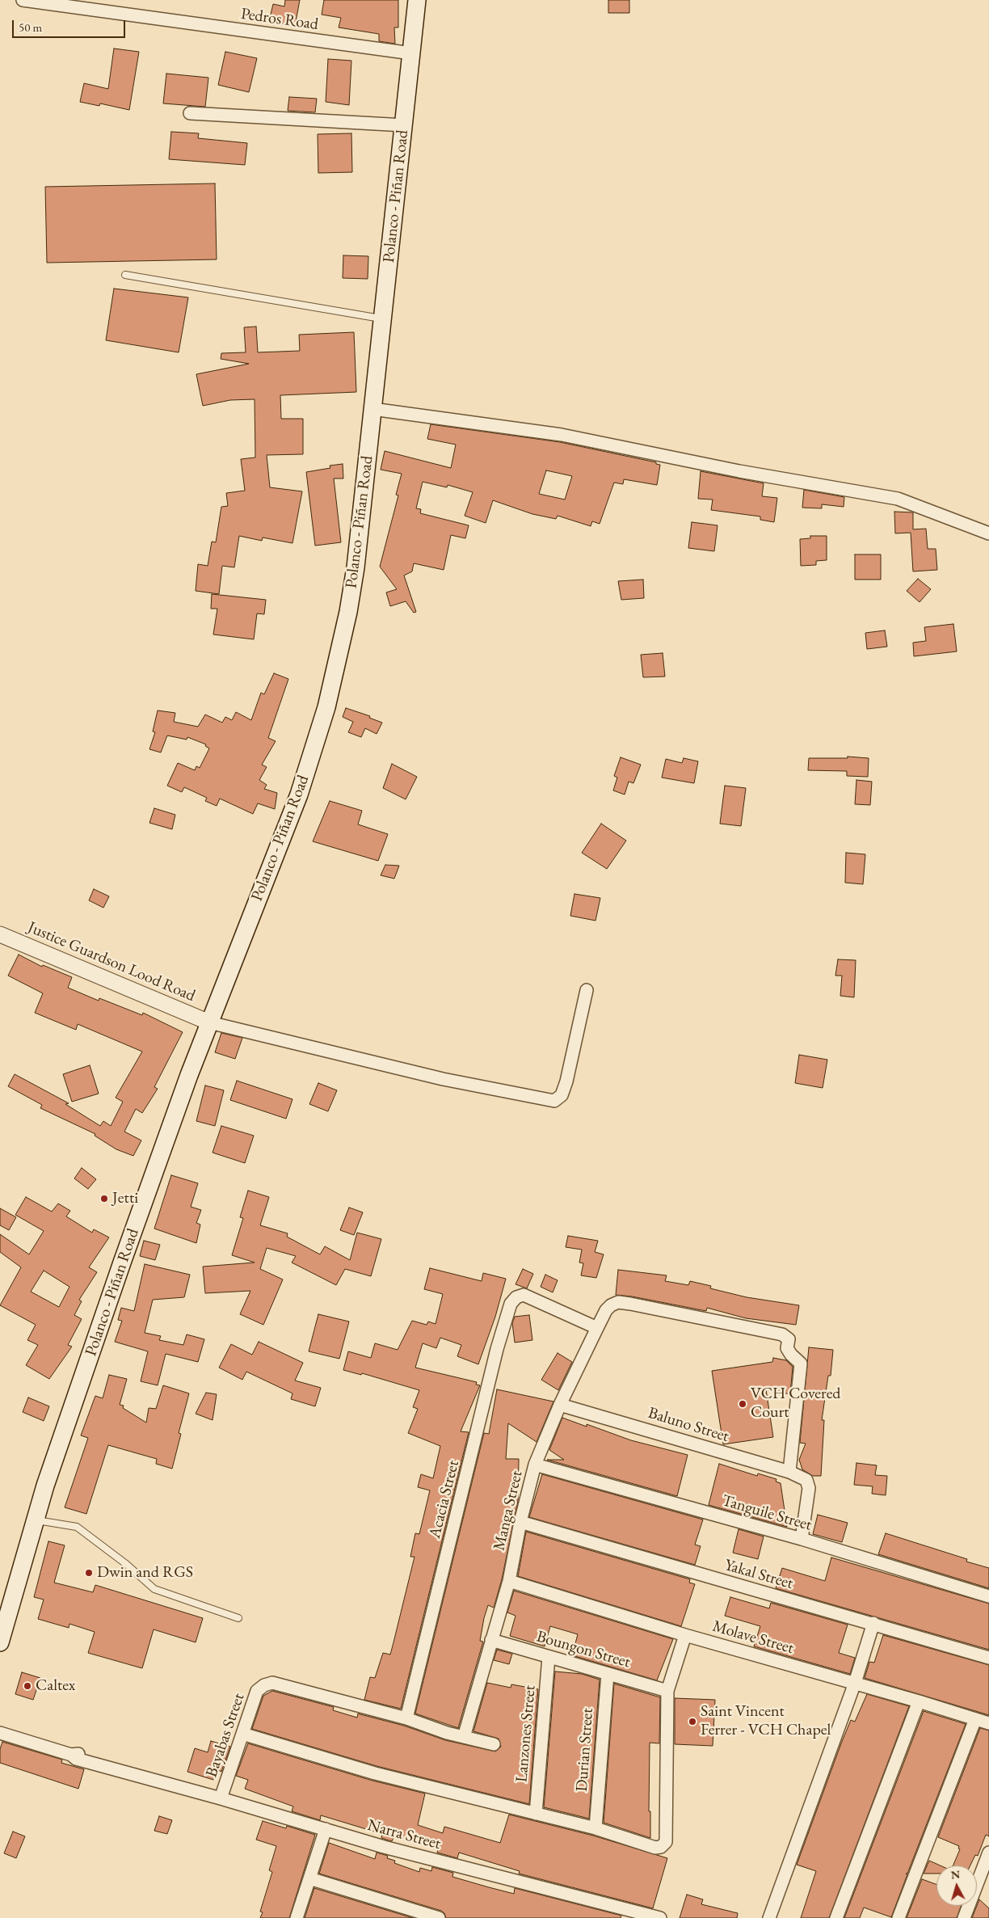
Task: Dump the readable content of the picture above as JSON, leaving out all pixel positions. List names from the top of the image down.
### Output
{
  "streets": {
    "main road": ["Polanco - Piñan Road"],
    "street": [
      "Pedros Road",
      "Justice Guardson Lood Road",
      "Baluno Street",
      "Acacia Street",
      "Manga Street",
      "Tanguile Street",
      "Yakal Street",
      "Molave Street",
      "Boungon Street",
      "Lanzones Street",
      "Bayabas Street",
      "Durian Street",
      "Narra Street"
    ]
  },
  "crossings": [
    ["Pedros Road", "Polanco - Piñan Road"],
    ["Polanco - Piñan Road", "Justice Guardson Lood Road"],
    ["Baluno Street", "Manga Street"],
    ["Baluno Street", "Tanguile Street"],
    ["Acacia Street", "Manga Street"],
    ["Acacia Street", "Bayabas Street"],
    ["Manga Street", "Tanguile Street"],
    ["Manga Street", "Yakal Street"],
    ["Manga Street", "Molave Street"],
    ["Manga Street", "Boungon Street"],
    ["Boungon Street", "Lanzones Street"],
    ["Boungon Street", "Durian Street"],
    ["Bayabas Street", "Narra Street"]
  ],
  "places": [
    "Jetti",
    "VCH Covered Court",
    "Dwin and RGS",
    "Caltex",
    "Saint Vincent Ferrer - VCH Chapel"
  ],
  "scale_bar": "50 m",
  "north": "top"
}
